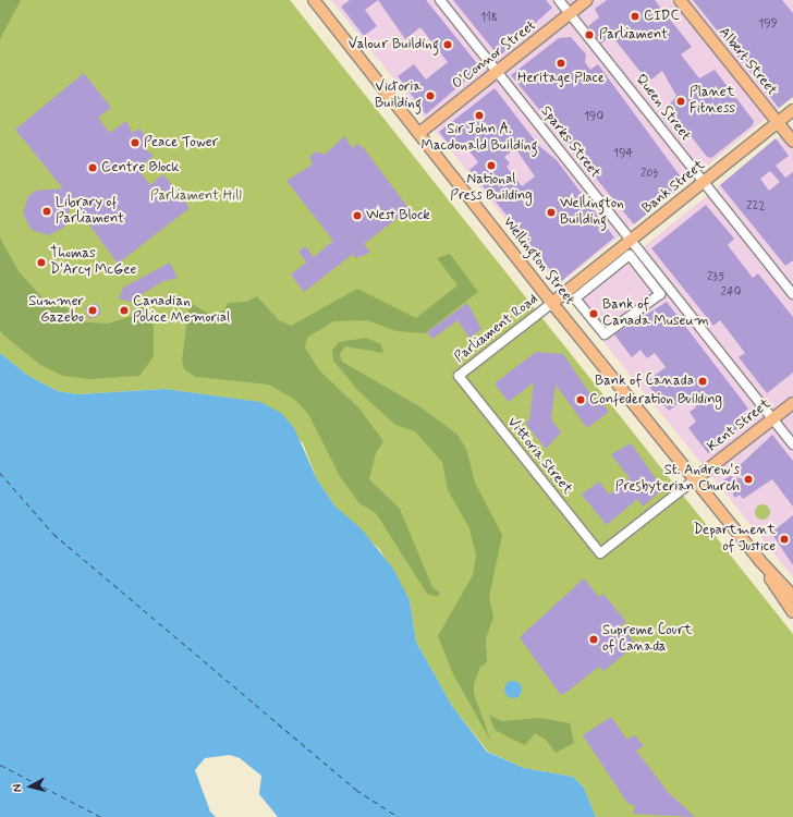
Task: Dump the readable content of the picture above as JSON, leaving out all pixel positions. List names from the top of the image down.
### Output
{
  "streets": {
    "main road": [
      "O'Connor Street",
      "Albert Street",
      "Bank Street",
      "Wellington Street",
      "Kent Street"
    ],
    "street": [
      "Queen Street",
      "Sparks Street",
      "Parliament Road",
      "Vittoria Street"
    ]
  },
  "crossings": [
    ["O'Connor Street", "Queen Street"],
    ["O'Connor Street", "Sparks Street"],
    ["O'Connor Street", "Wellington Street"],
    ["Albert Street", "Bank Street"],
    ["Queen Street", "Bank Street"],
    ["Sparks Street", "Bank Street"],
    ["Sparks Street", "Kent Street"],
    ["Bank Street", "Wellington Street"],
    ["Bank Street", "Parliament Road"],
    ["Wellington Street", "Parliament Road"],
    ["Wellington Street", "Kent Street"],
    ["Parliament Road", "Vittoria Street"],
    ["Kent Street", "Vittoria Street"]
  ],
  "parks": ["Parliament Hill"],
  "places": [
    "CIDC",
    "Parliament",
    "Valour Building",
    "Heritage Place",
    "Victoria Building",
    "Planet Fitness",
    "Sir John A. Macdonald Building",
    "Peace Tower",
    "National Press Building",
    "Centre Block",
    "Library of Parliament",
    "Wellington Building",
    "West Block",
    "Thomas D'Arcy McGee",
    "Summer Gazebo",
    "Canadian Police Memorial",
    "Bank of Canada Museum",
    "Bank of Canada",
    "Confederation Building",
    "St. Andrew's Presbyterian Church",
    "Department of Justice",
    "Supreme Court of Canada"
  ],
  "house_numbers": [
    "118",
    "199",
    "190",
    "194",
    "203",
    "222",
    "235",
    "240"
  ],
  "north": "left"
}
